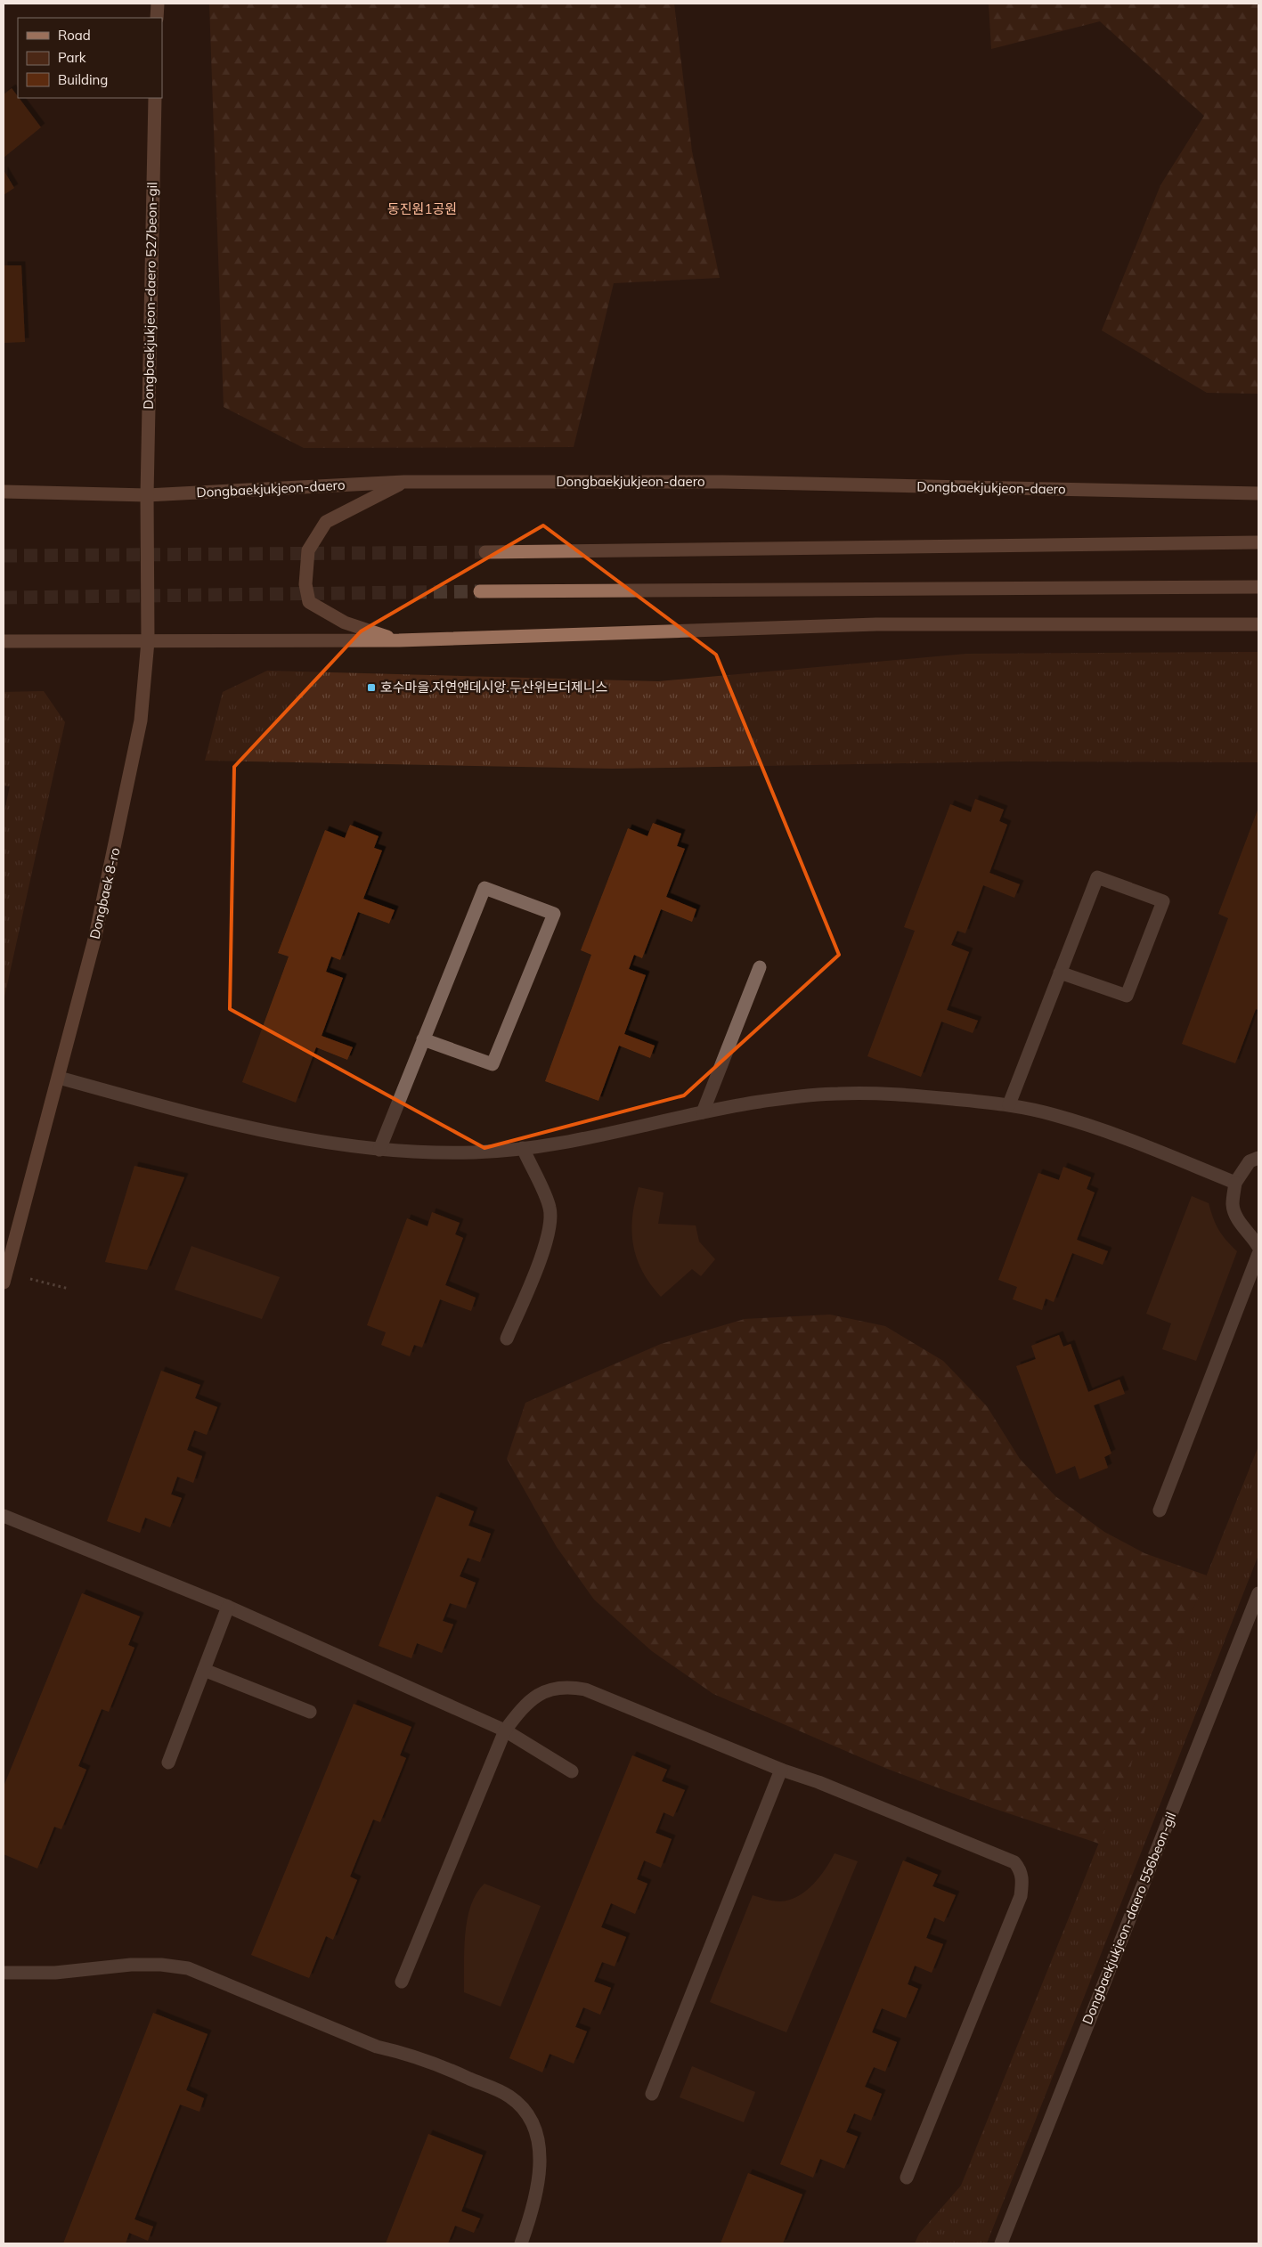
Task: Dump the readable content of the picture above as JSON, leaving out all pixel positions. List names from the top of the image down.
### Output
{
  "streets": {
    "main road": ["Dongbaekjukjeon-daero 527beon-gil", "Dongbaekjukjeon-daero", "Dongbaek 8-ro"],
    "street": ["Dongbaekjukjeon-daero 556beon-gil"]
  },
  "crossings": [
    ["Dongbaekjukjeon-daero 527beon-gil", "Dongbaekjukjeon-daero"],
    ["Dongbaekjukjeon-daero 527beon-gil", "Dongbaek 8-ro"],
    ["Dongbaekjukjeon-daero", "Dongbaek 8-ro"]
  ],
  "parks": ["동진원1공원"],
  "places": {
    "transit": ["호수마을.자연앤데시앙.두산위브더제니스"]
  },
  "legend": ["Road", "Park", "Building"]
}
